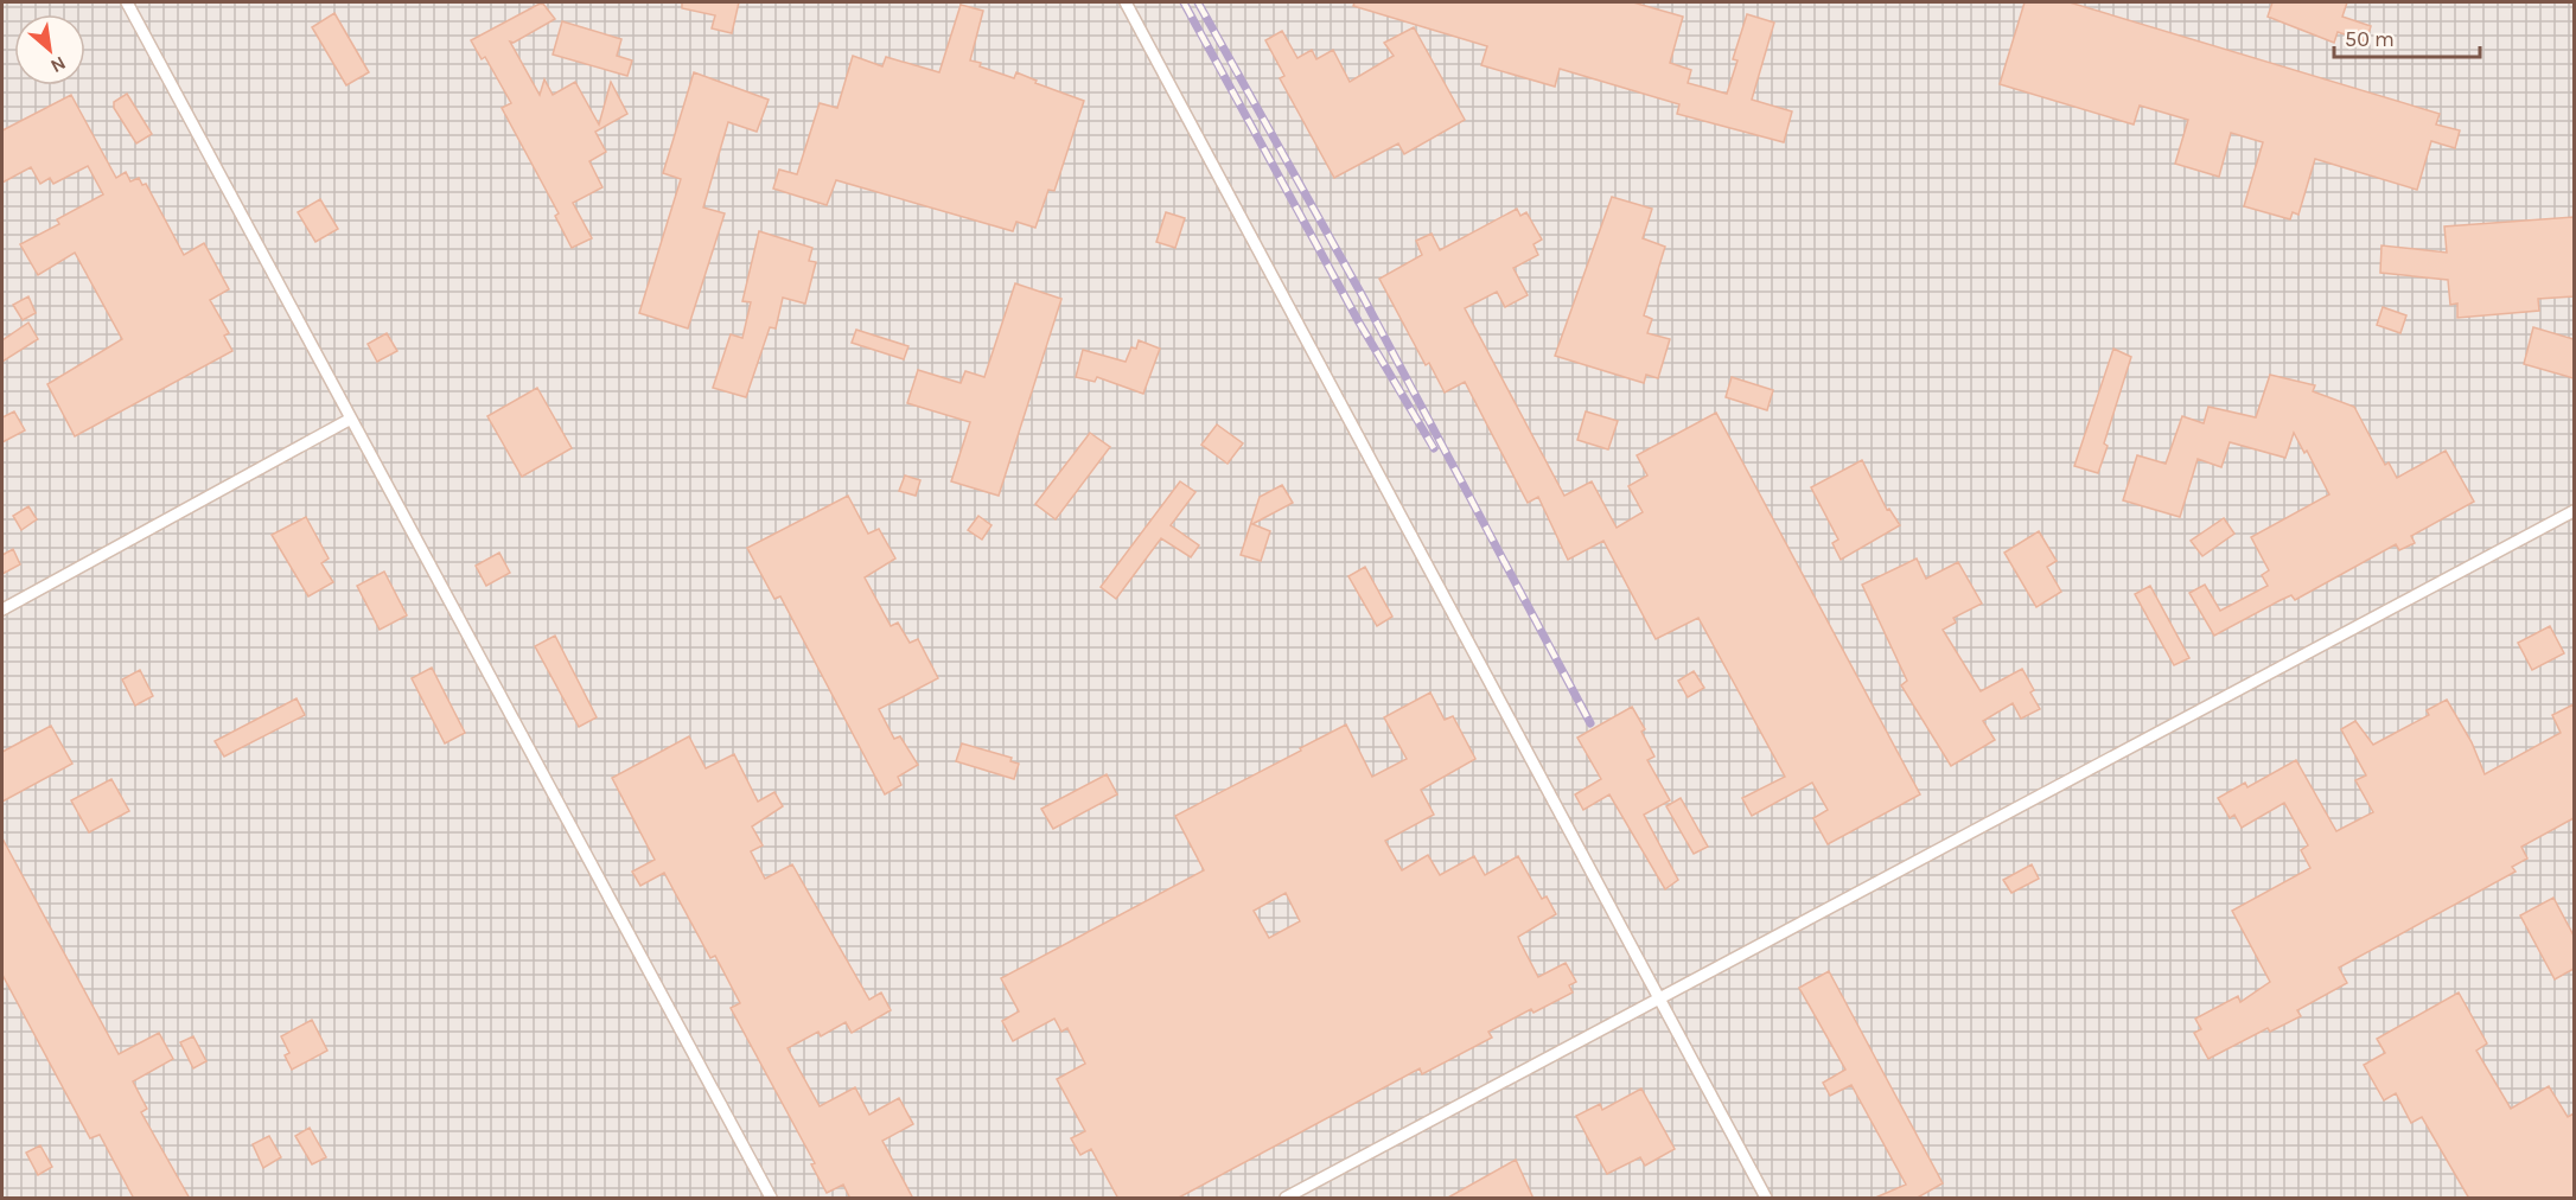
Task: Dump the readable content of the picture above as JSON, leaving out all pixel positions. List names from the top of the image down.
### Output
{
  "scale_bar": "50 m",
  "north": "bottom right"
}
